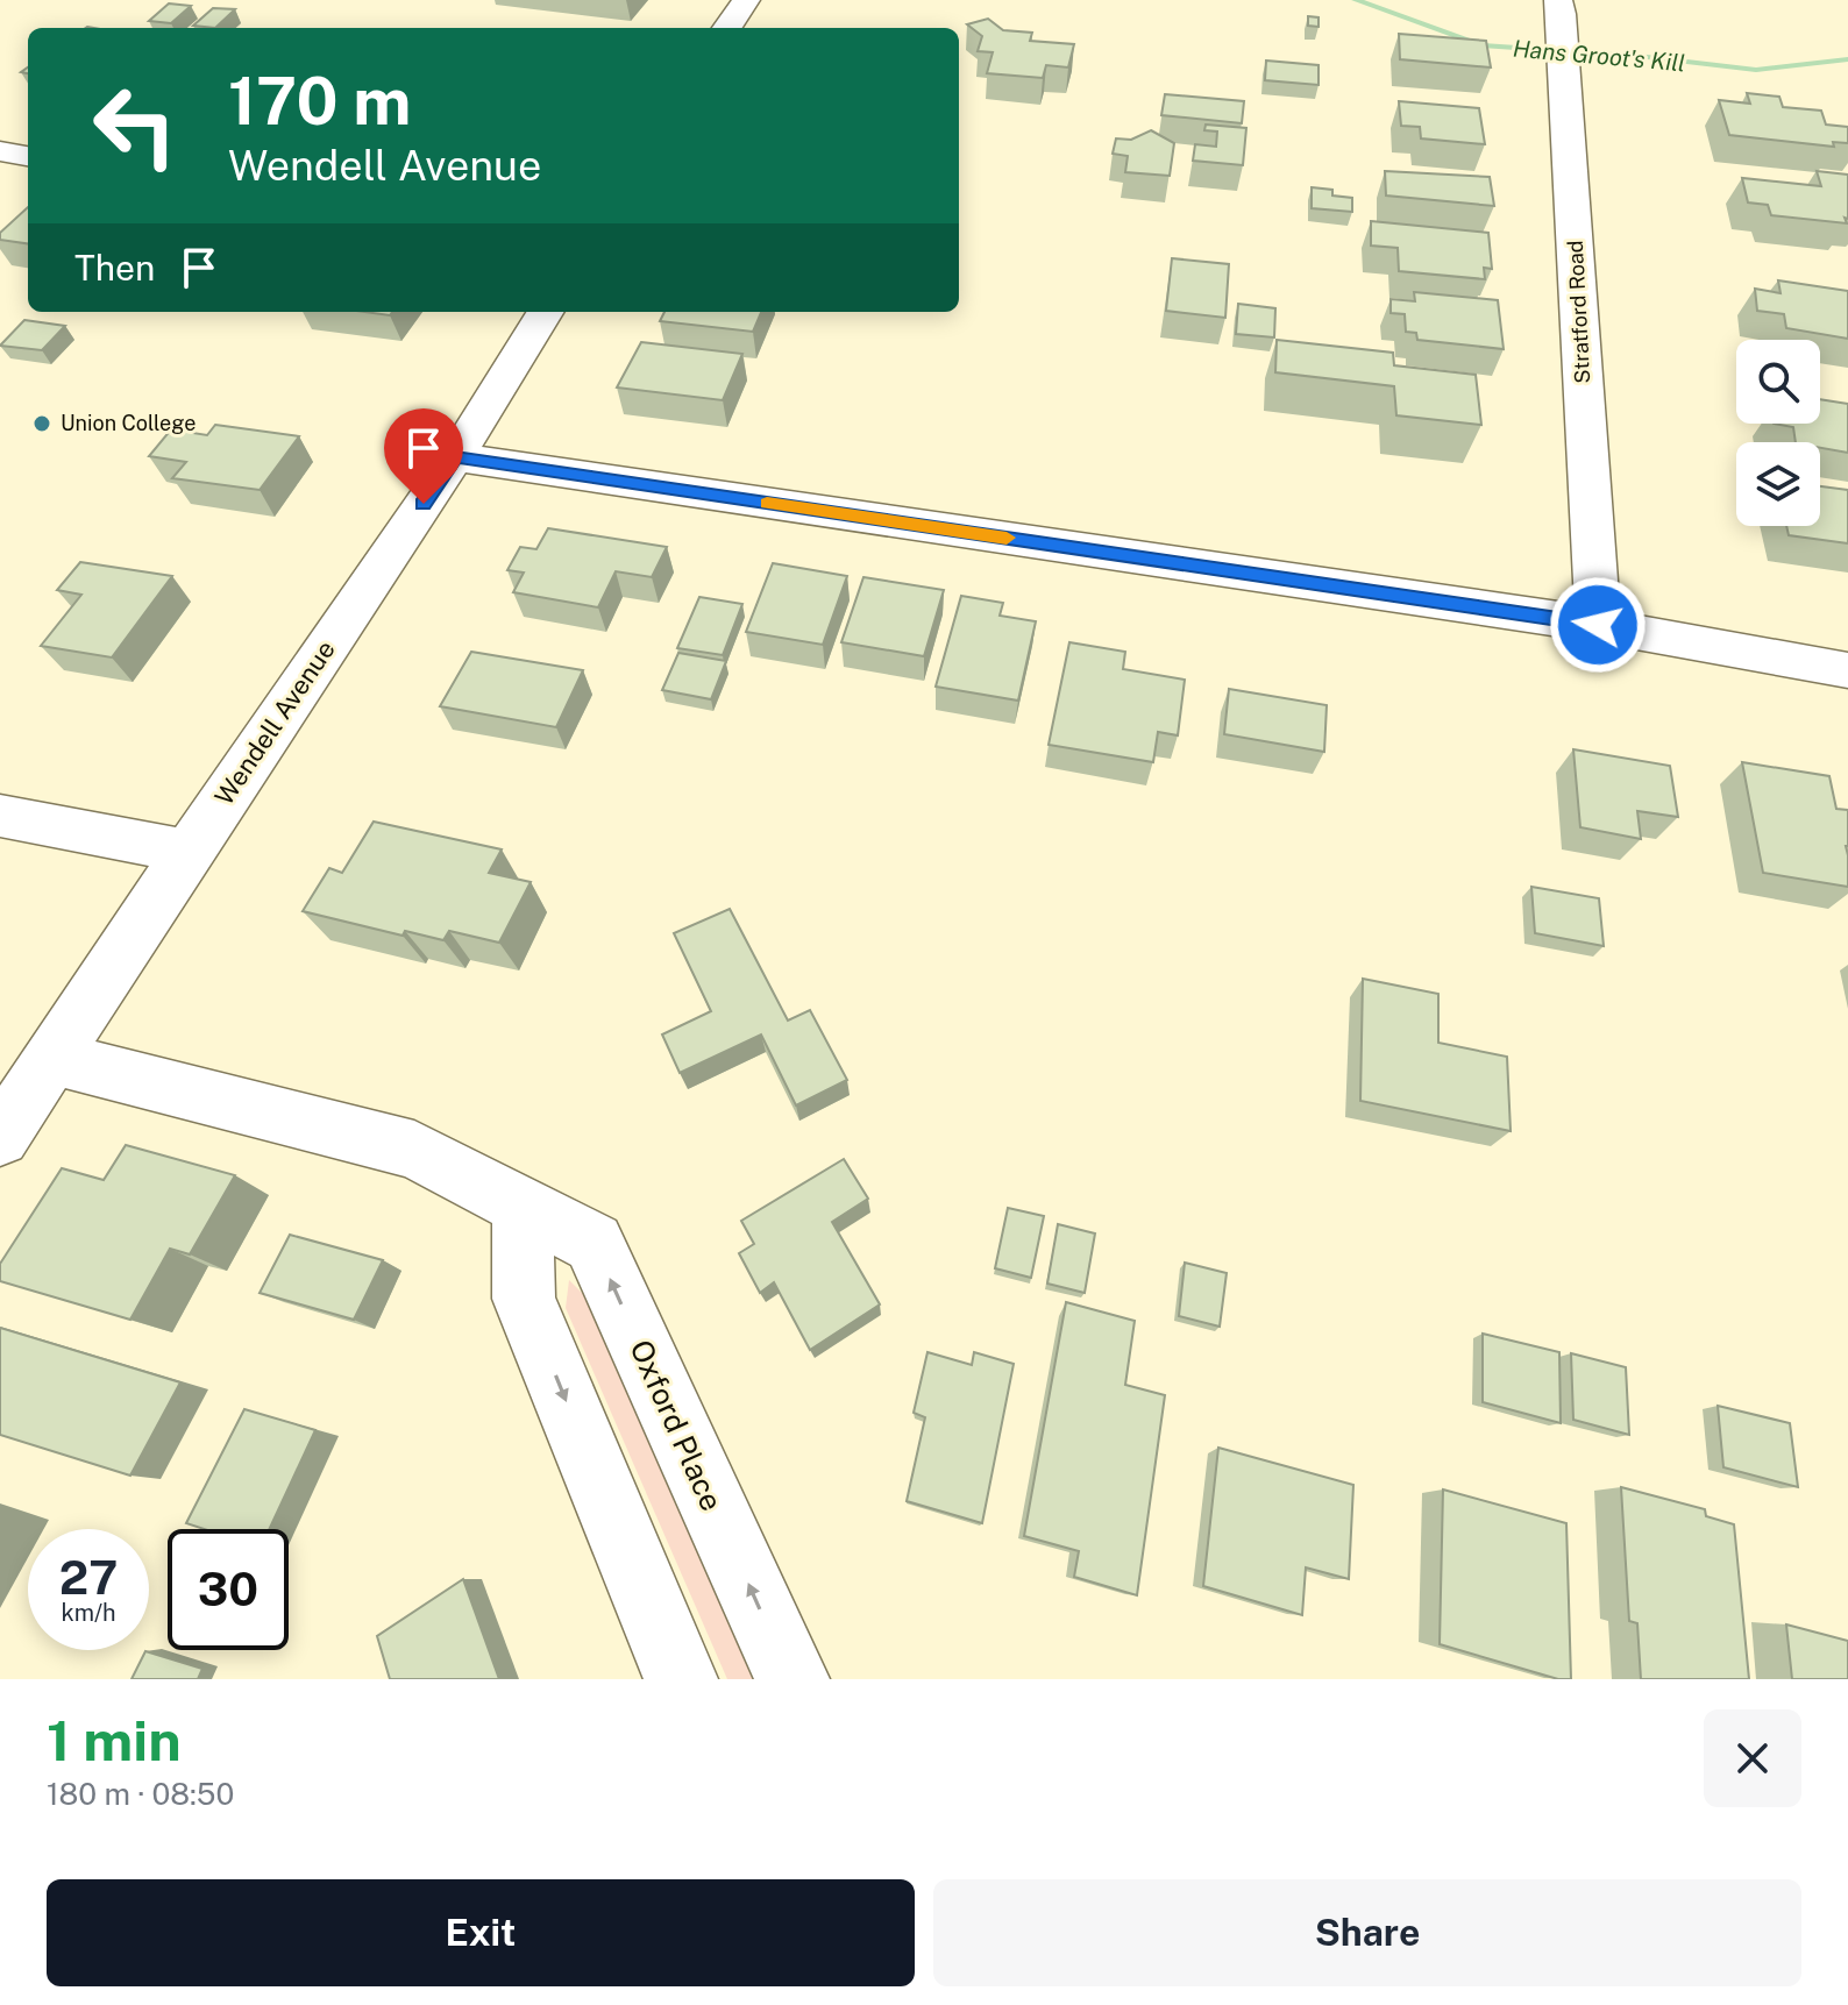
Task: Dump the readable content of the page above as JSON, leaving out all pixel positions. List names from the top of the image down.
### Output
{
  "streets": {
    "street": ["Stratford Road", "Wendell Avenue", "Oxford Place"]
  },
  "crossings": [
    ["Wendell Avenue", "Oxford Place"]
  ],
  "water": ["Hans Groot's Kill"],
  "places": ["Union College"],
  "page": {
    "turn": ["170 m", "Wendell Avenue"],
    "then": "Then",
    "speed": "27 km/h",
    "limit": "30",
    "heading": ["1 min", "180 m · 08:50"],
    "buttons": ["Exit", "Share"]
  }
}
